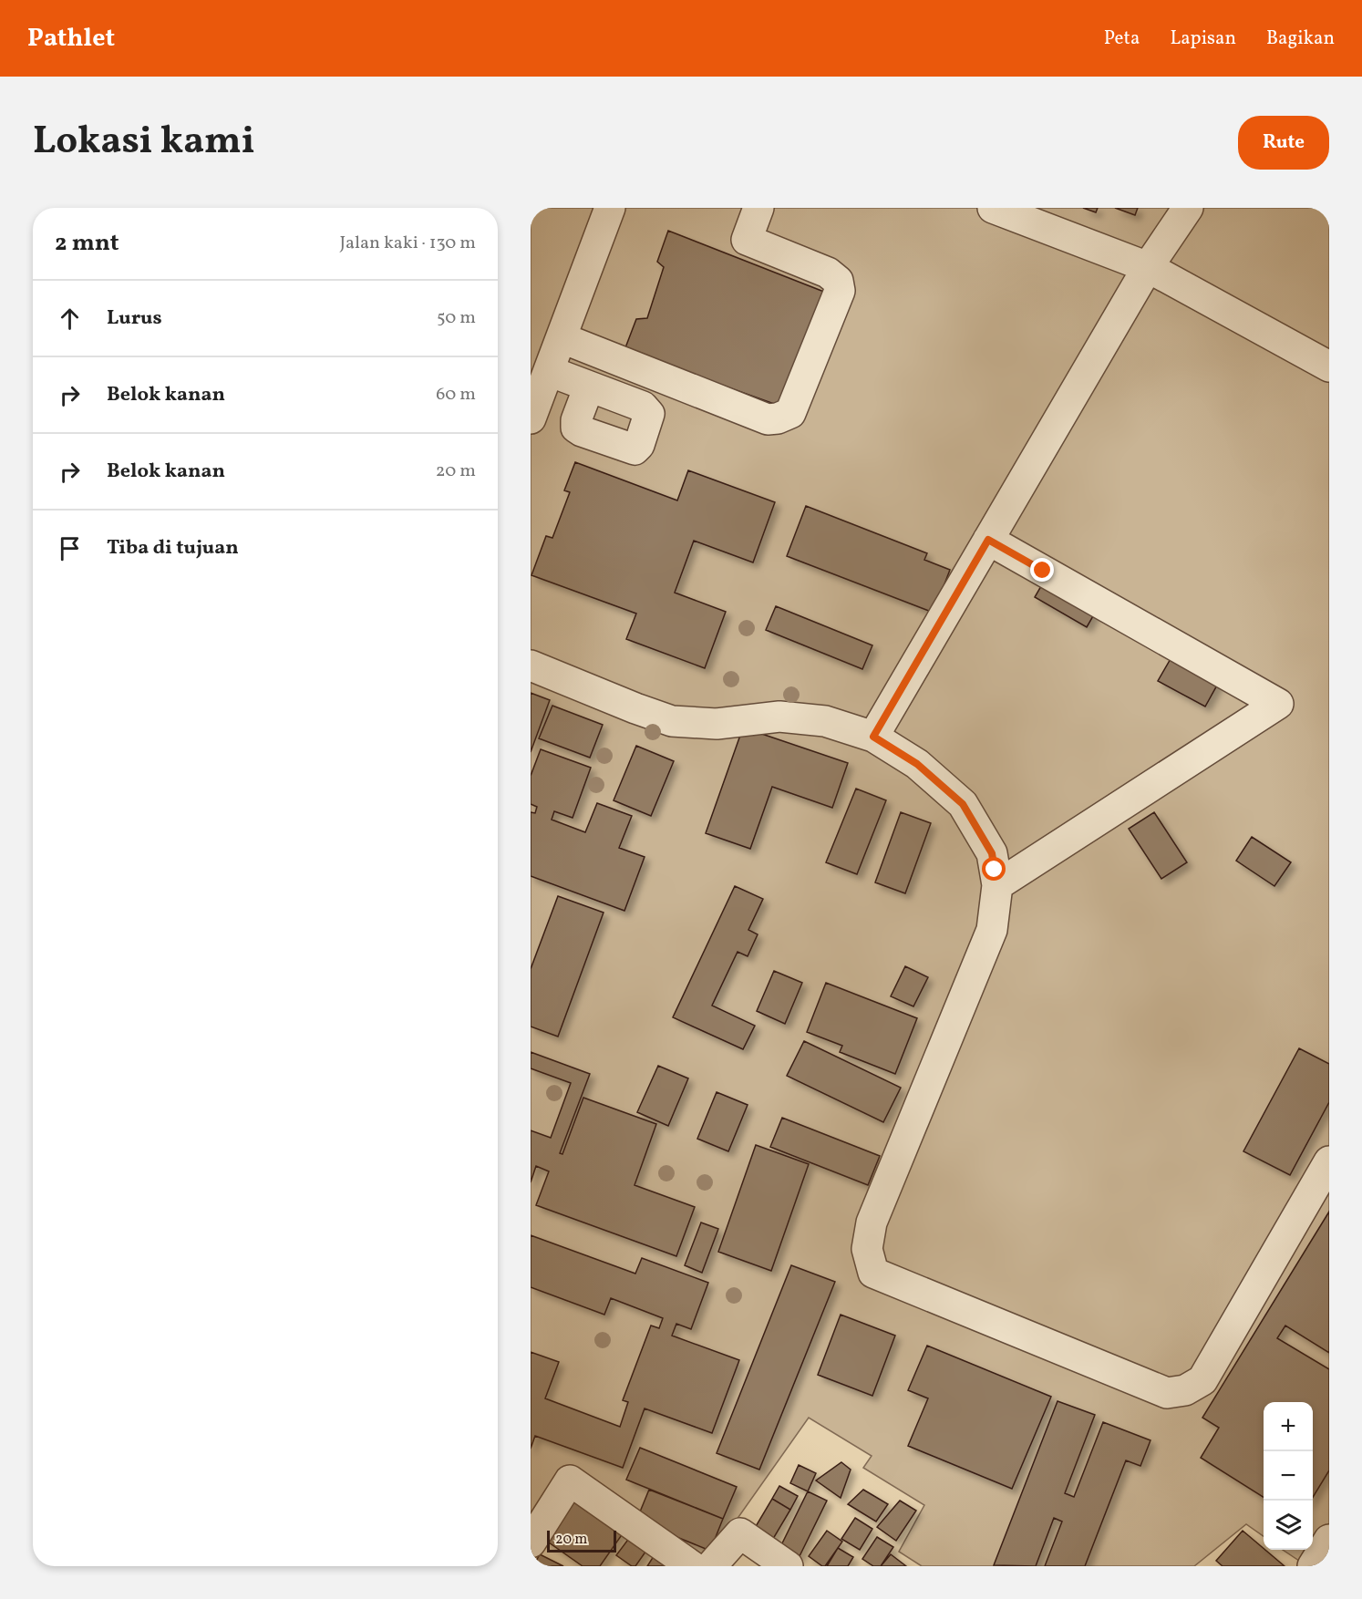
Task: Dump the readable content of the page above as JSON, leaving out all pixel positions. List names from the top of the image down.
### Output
{
  "scale_bar": "20 m",
  "page": {
    "header": "Pathlet",
    "nav": ["Peta", "Lapisan", "Bagikan"],
    "title": "Lokasi kami",
    "buttons": "Rute",
    "heading": ["2 mnt", "Jalan kaki · 130 m"],
    "list": [
      ["Lurus", "50 m"],
      ["Belok kanan", "60 m"],
      ["Belok kanan", "20 m"],
      "Tiba di tujuan"
    ],
    "map_buttons": ["+", "−"],
    "scale": "20 m"
  }
}
